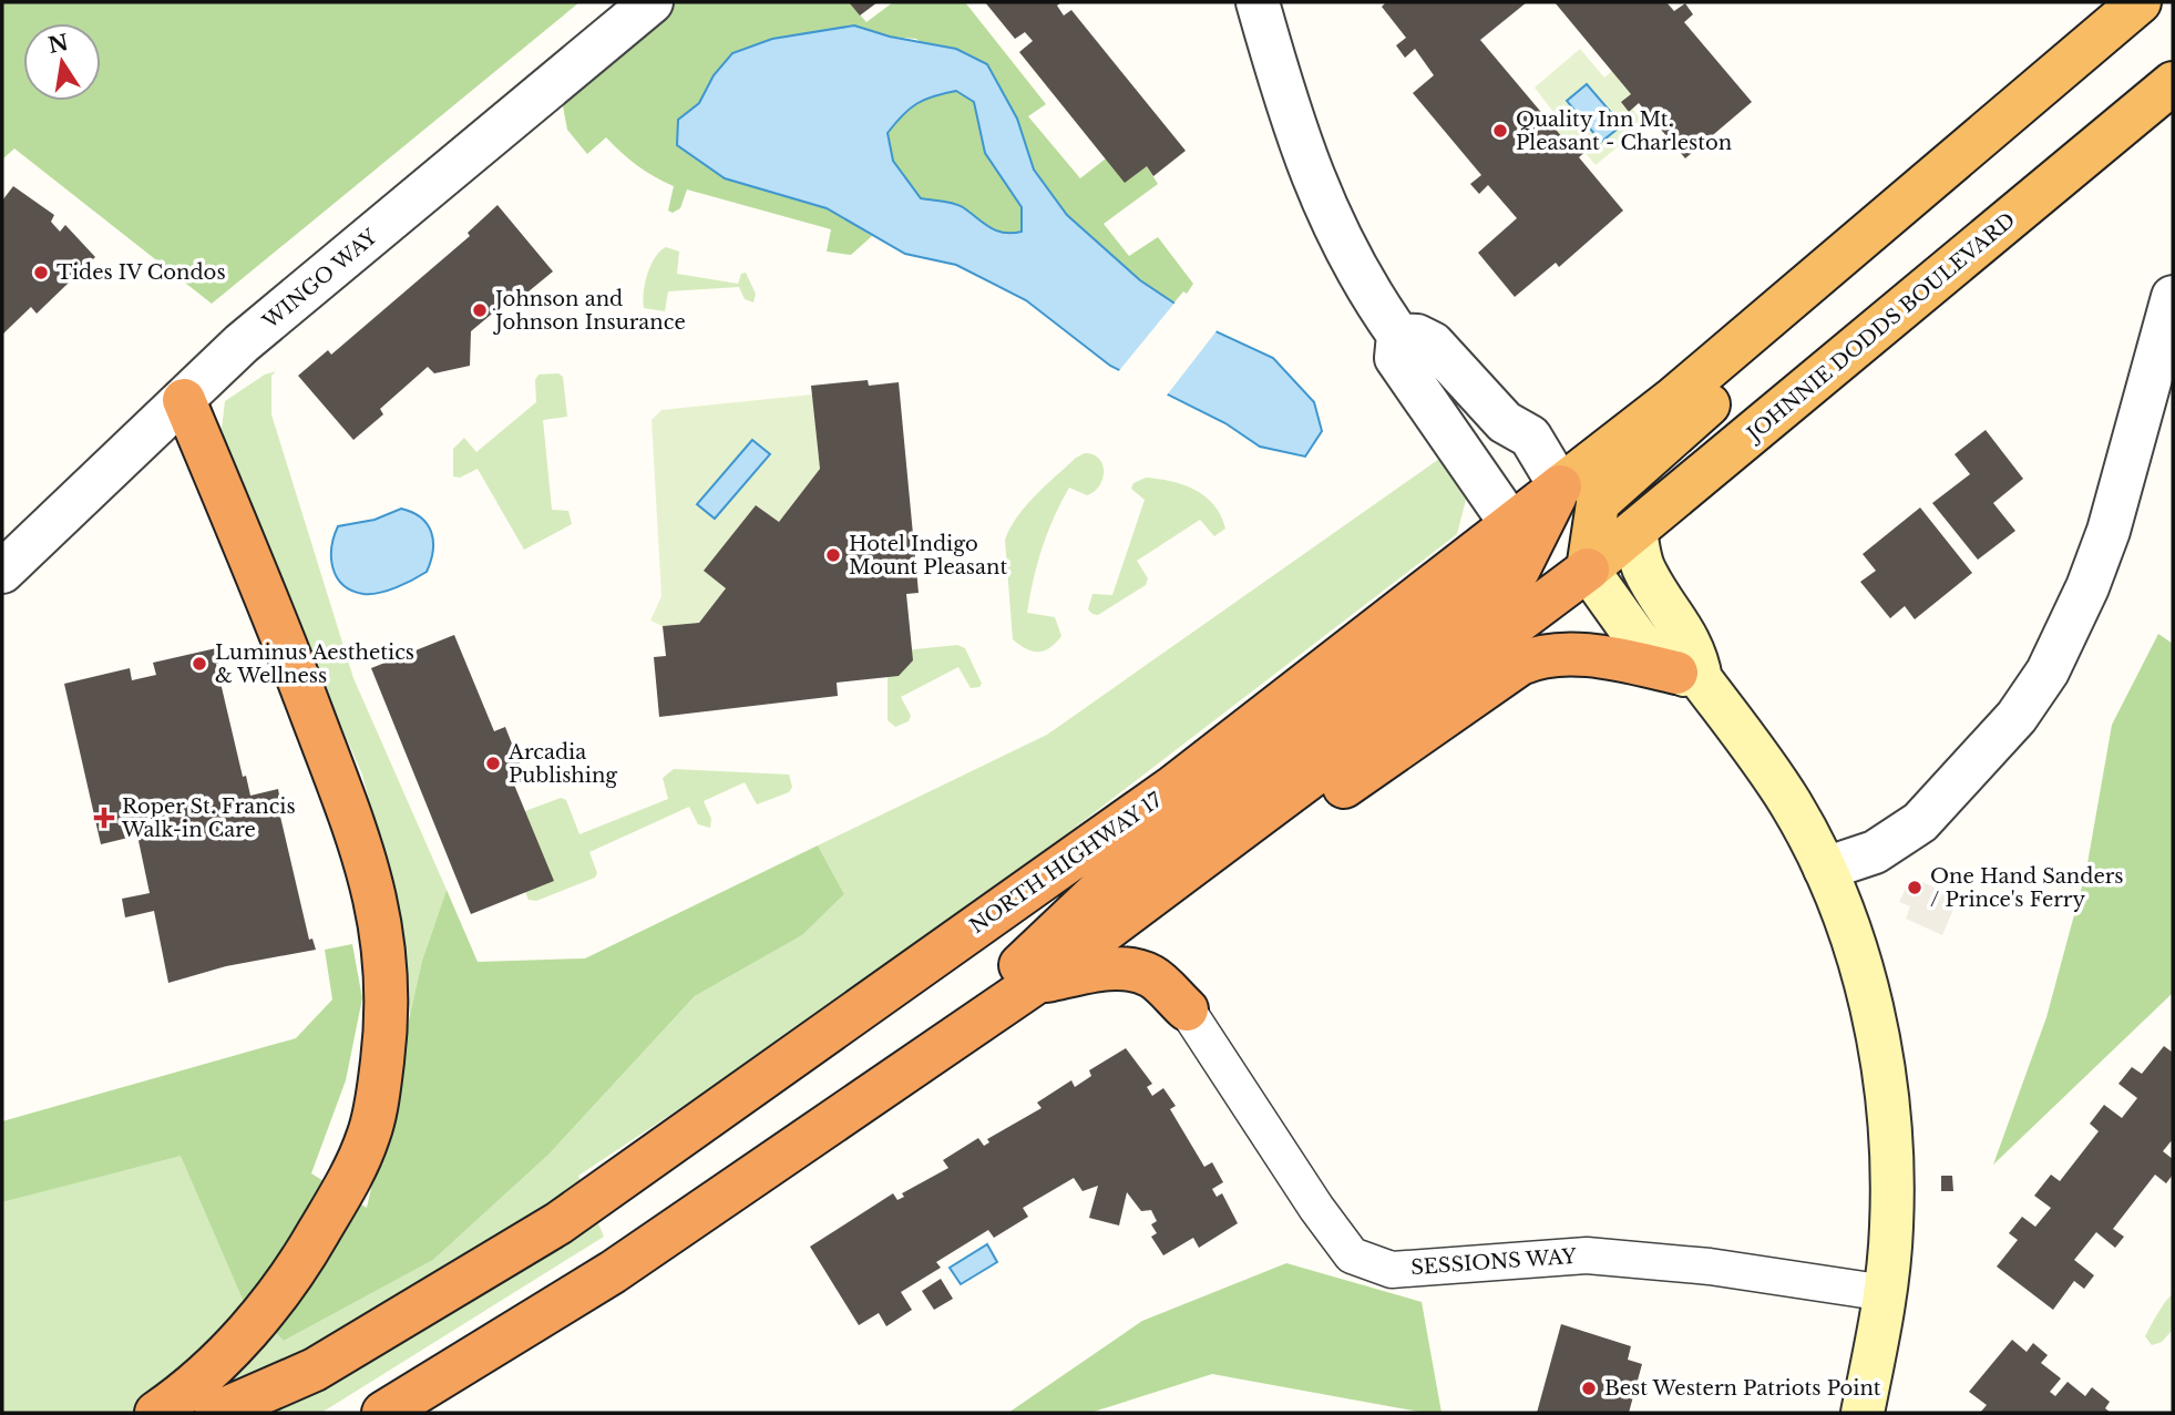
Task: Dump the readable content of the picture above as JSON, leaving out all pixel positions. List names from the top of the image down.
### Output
{
  "streets": {
    "highway": ["JOHNNIE DODDS BOULEVARD", "NORTH HIGHWAY 17"],
    "street": ["WINGO WAY", "SESSIONS WAY"]
  },
  "places": {
    "other": [
      "Quality Inn Mt. Pleasant - Charleston",
      "Tides IV Condos",
      "Johnson and Johnson Insurance",
      "Hotel Indigo Mount Pleasant",
      "Luminus Aesthetics & Wellness",
      "Arcadia Publishing",
      "One Hand Sanders / Prince's Ferry",
      "Best Western Patriots Point"
    ],
    "health": ["Roper St. Francis Walk-in Care"]
  },
  "north": "top"
}
